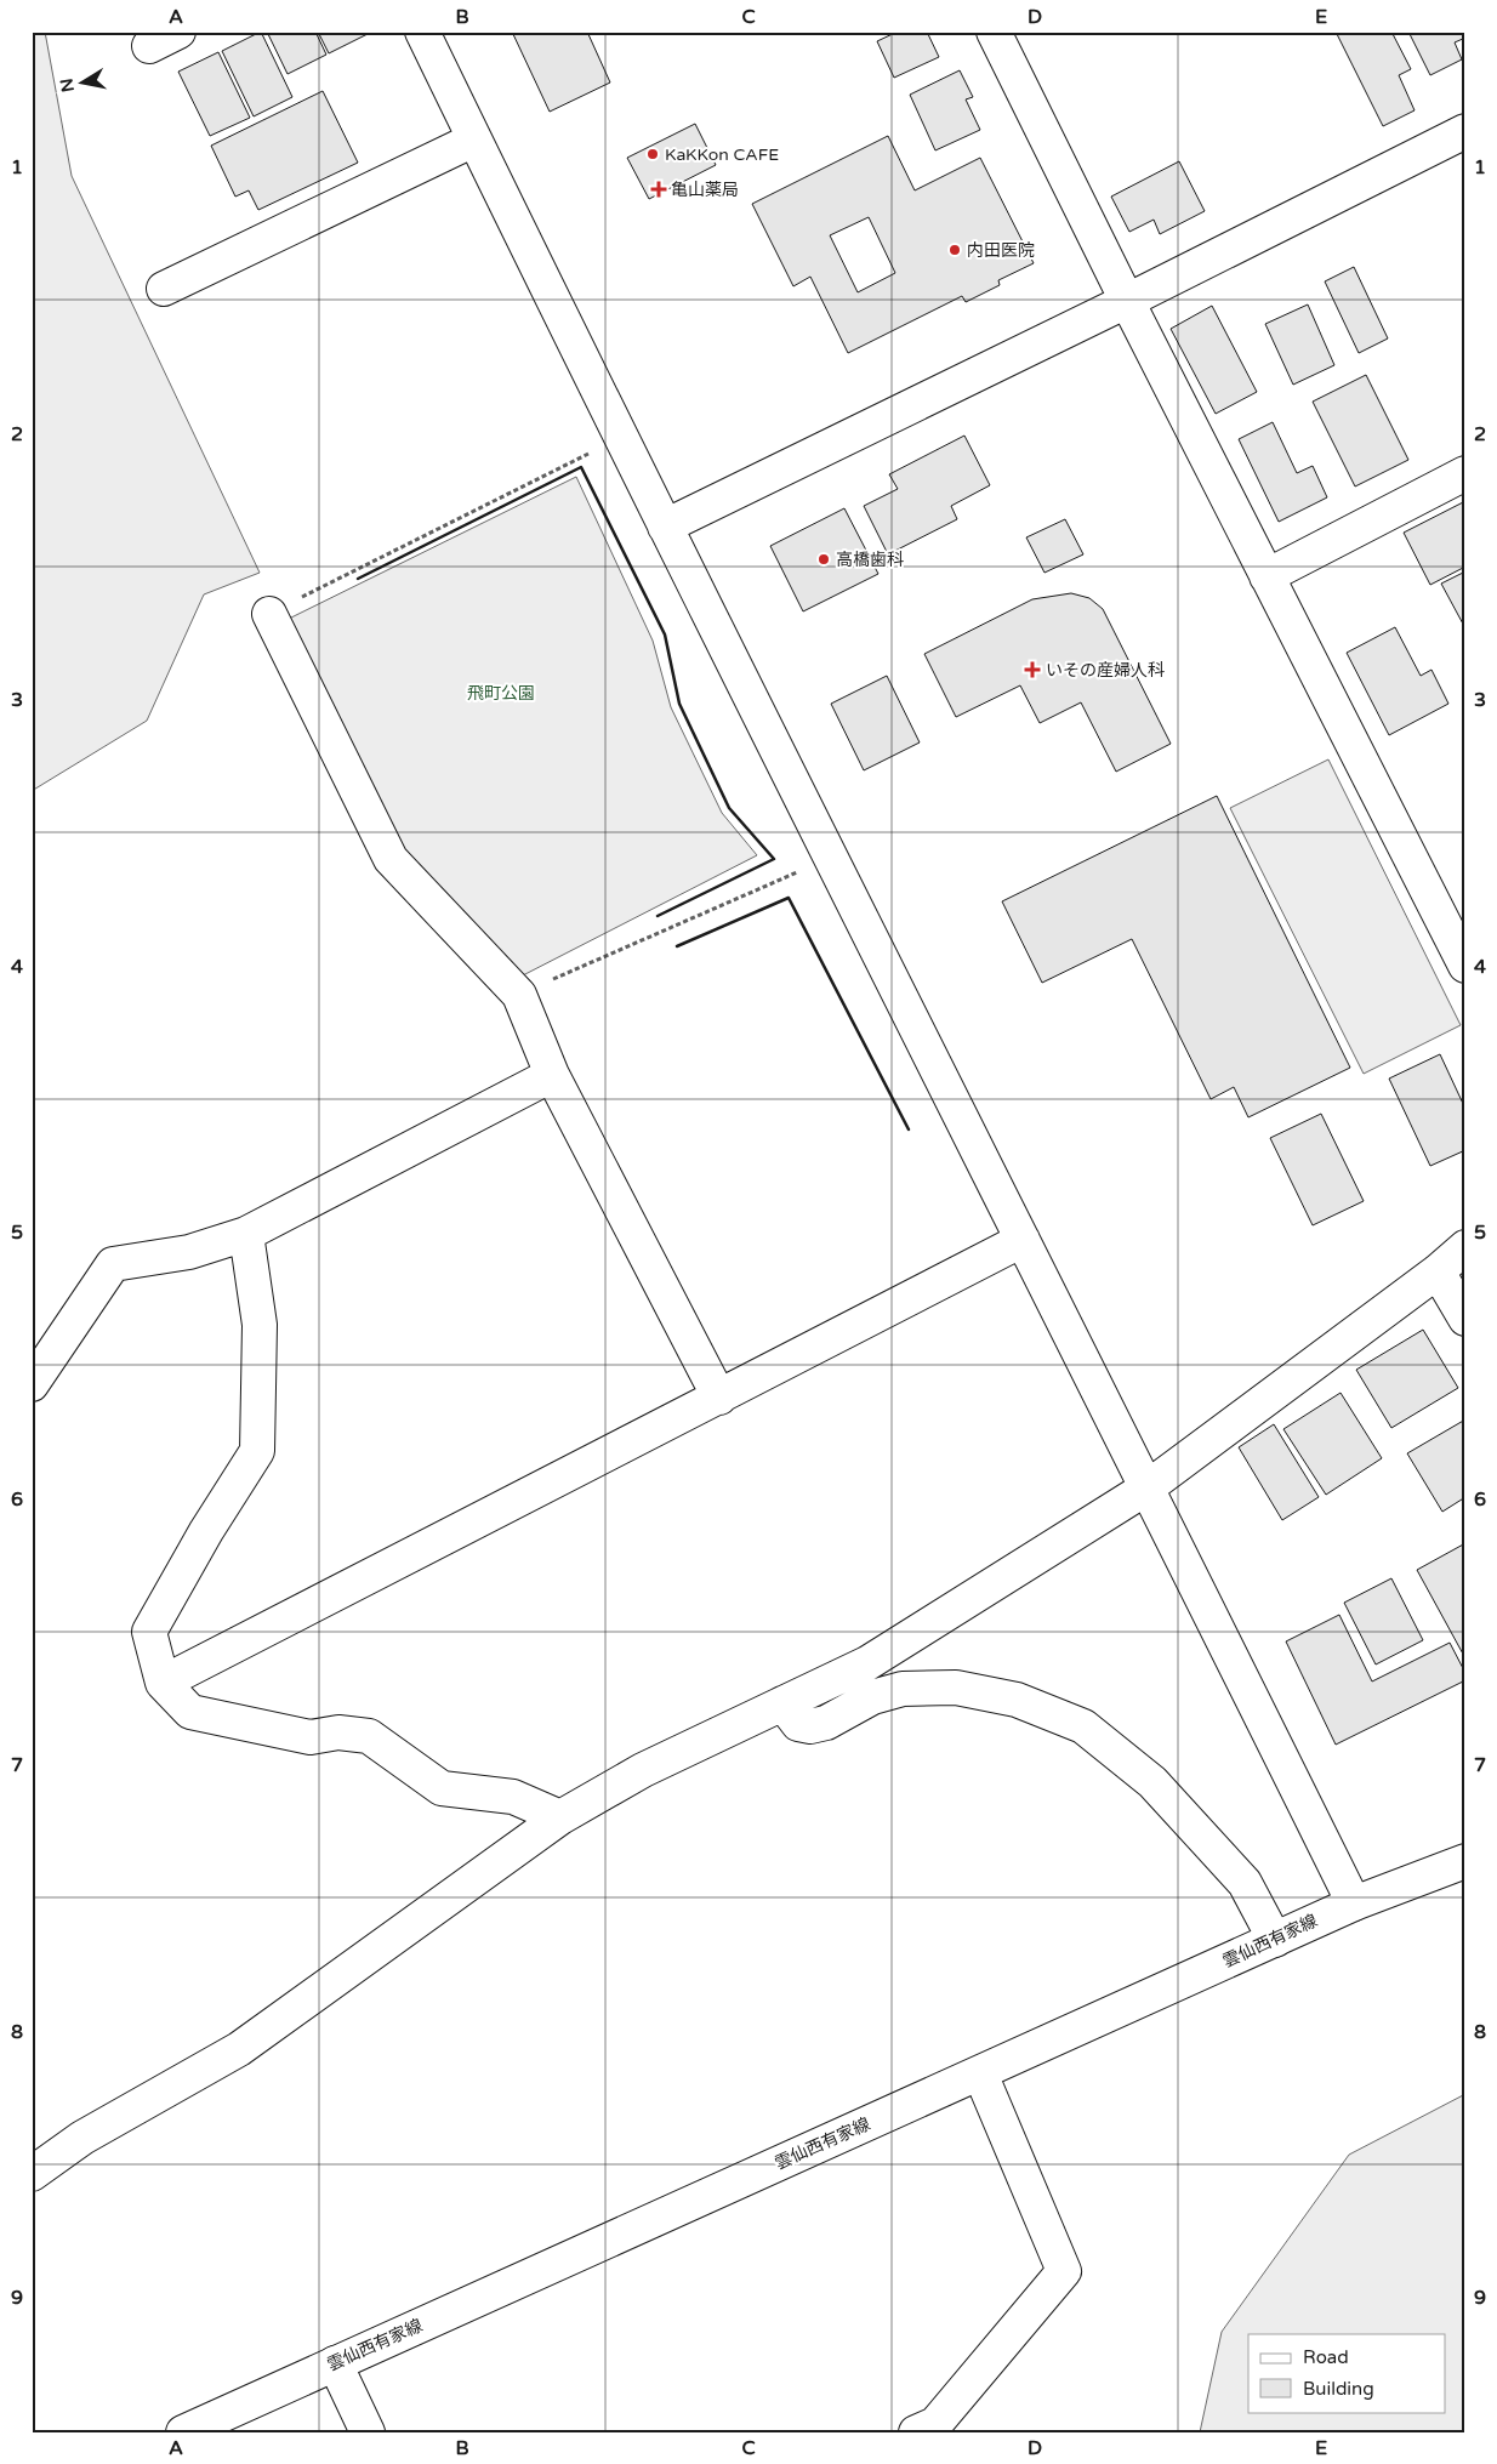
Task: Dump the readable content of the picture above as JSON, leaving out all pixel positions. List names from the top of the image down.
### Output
{
  "streets": {
    "street": ["雲仙西有家線"]
  },
  "parks": ["飛町公園"],
  "places": {
    "other": ["KaKKon CAFE", "内田医院", "高橋歯科"],
    "health": ["亀山薬局", "いその産婦人科"]
  },
  "legend": ["Road", "Building"],
  "north": "left",
  "grid": {
    "columns": [
      "A",
      "B",
      "C",
      "D",
      "E"
    ],
    "rows": [
      "1",
      "2",
      "3",
      "4",
      "5",
      "6",
      "7",
      "8",
      "9"
    ]
  }
}
